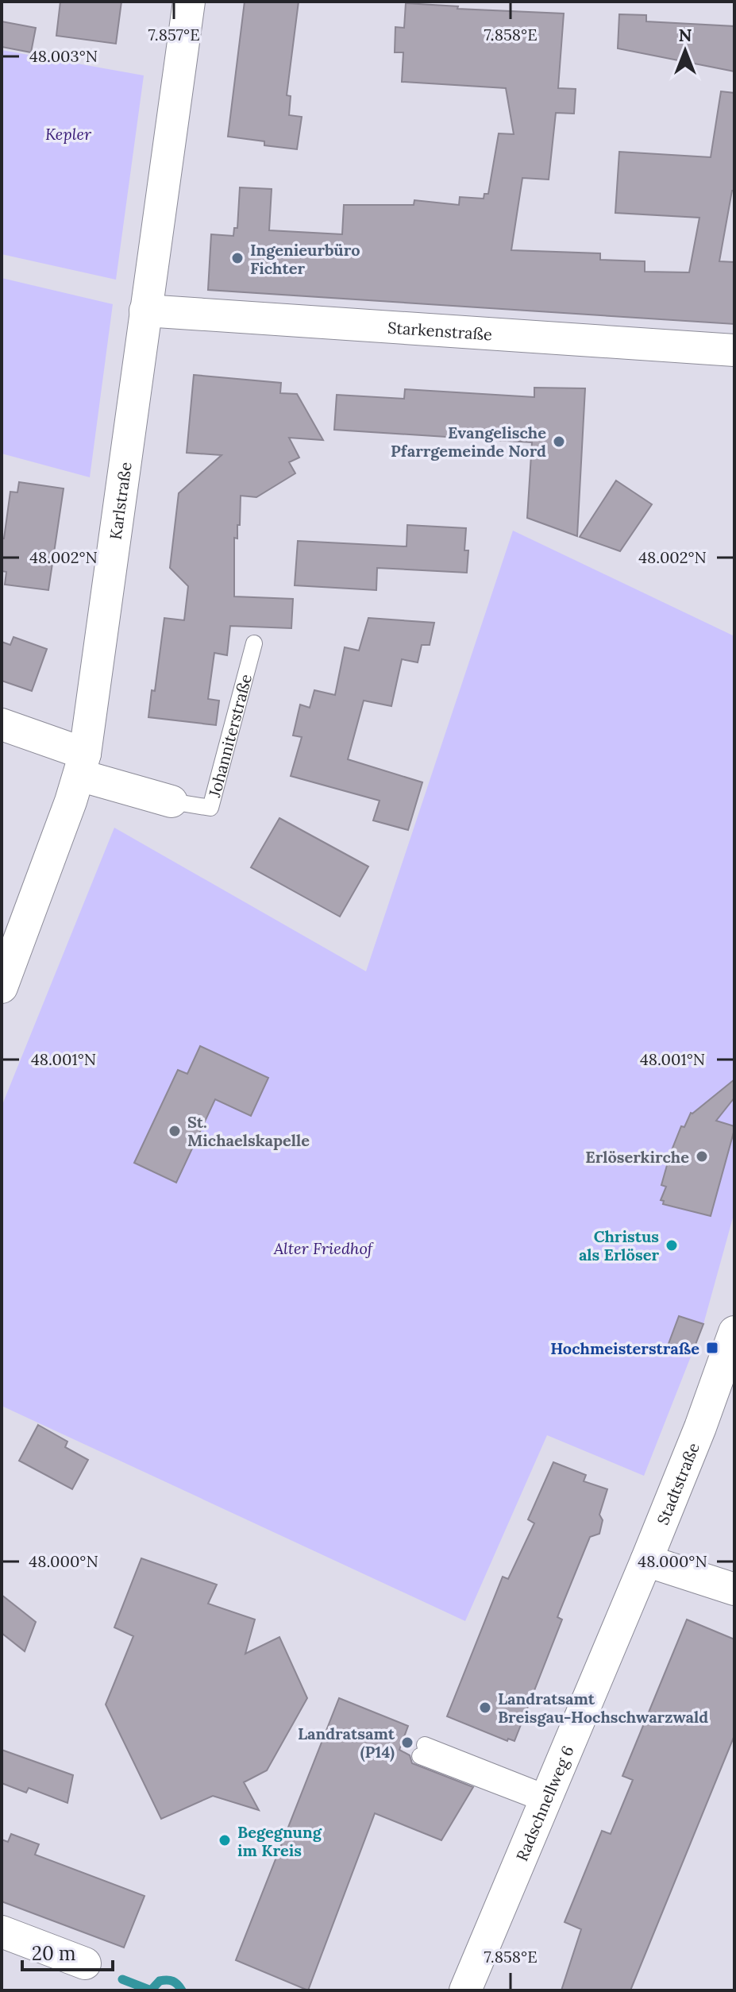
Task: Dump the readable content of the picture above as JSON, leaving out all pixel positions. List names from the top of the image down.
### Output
{
  "streets": {
    "street": [
      "Starkenstraße",
      "Karlstraße",
      "Johanniterstraße",
      "Stadtstraße",
      "Radschnellweg 6"
    ]
  },
  "crossings": [
    ["Starkenstraße", "Karlstraße"],
    ["Karlstraße", "Johanniterstraße"]
  ],
  "parks": ["Kepler", "Alter Friedhof"],
  "places": {
    "other": [
      "Ingenieurbüro Fichter",
      "Evangelische Pfarrgemeinde Nord",
      "St. Michaelskapelle",
      "Erlöserkirche",
      "Christus als Erlöser",
      "Landratsamt Breisgau-Hochschwarzwald",
      "Landratsamt (P14)",
      "Begegnung im Kreis"
    ],
    "transit": ["Hochmeisterstraße"]
  },
  "scale_bar": "20 m",
  "north": "top",
  "coordinates": [
    "7.857°E",
    "7.858°E",
    "48.003°N",
    "48.002°N",
    "48.001°N",
    "48.000°N"
  ]
}
